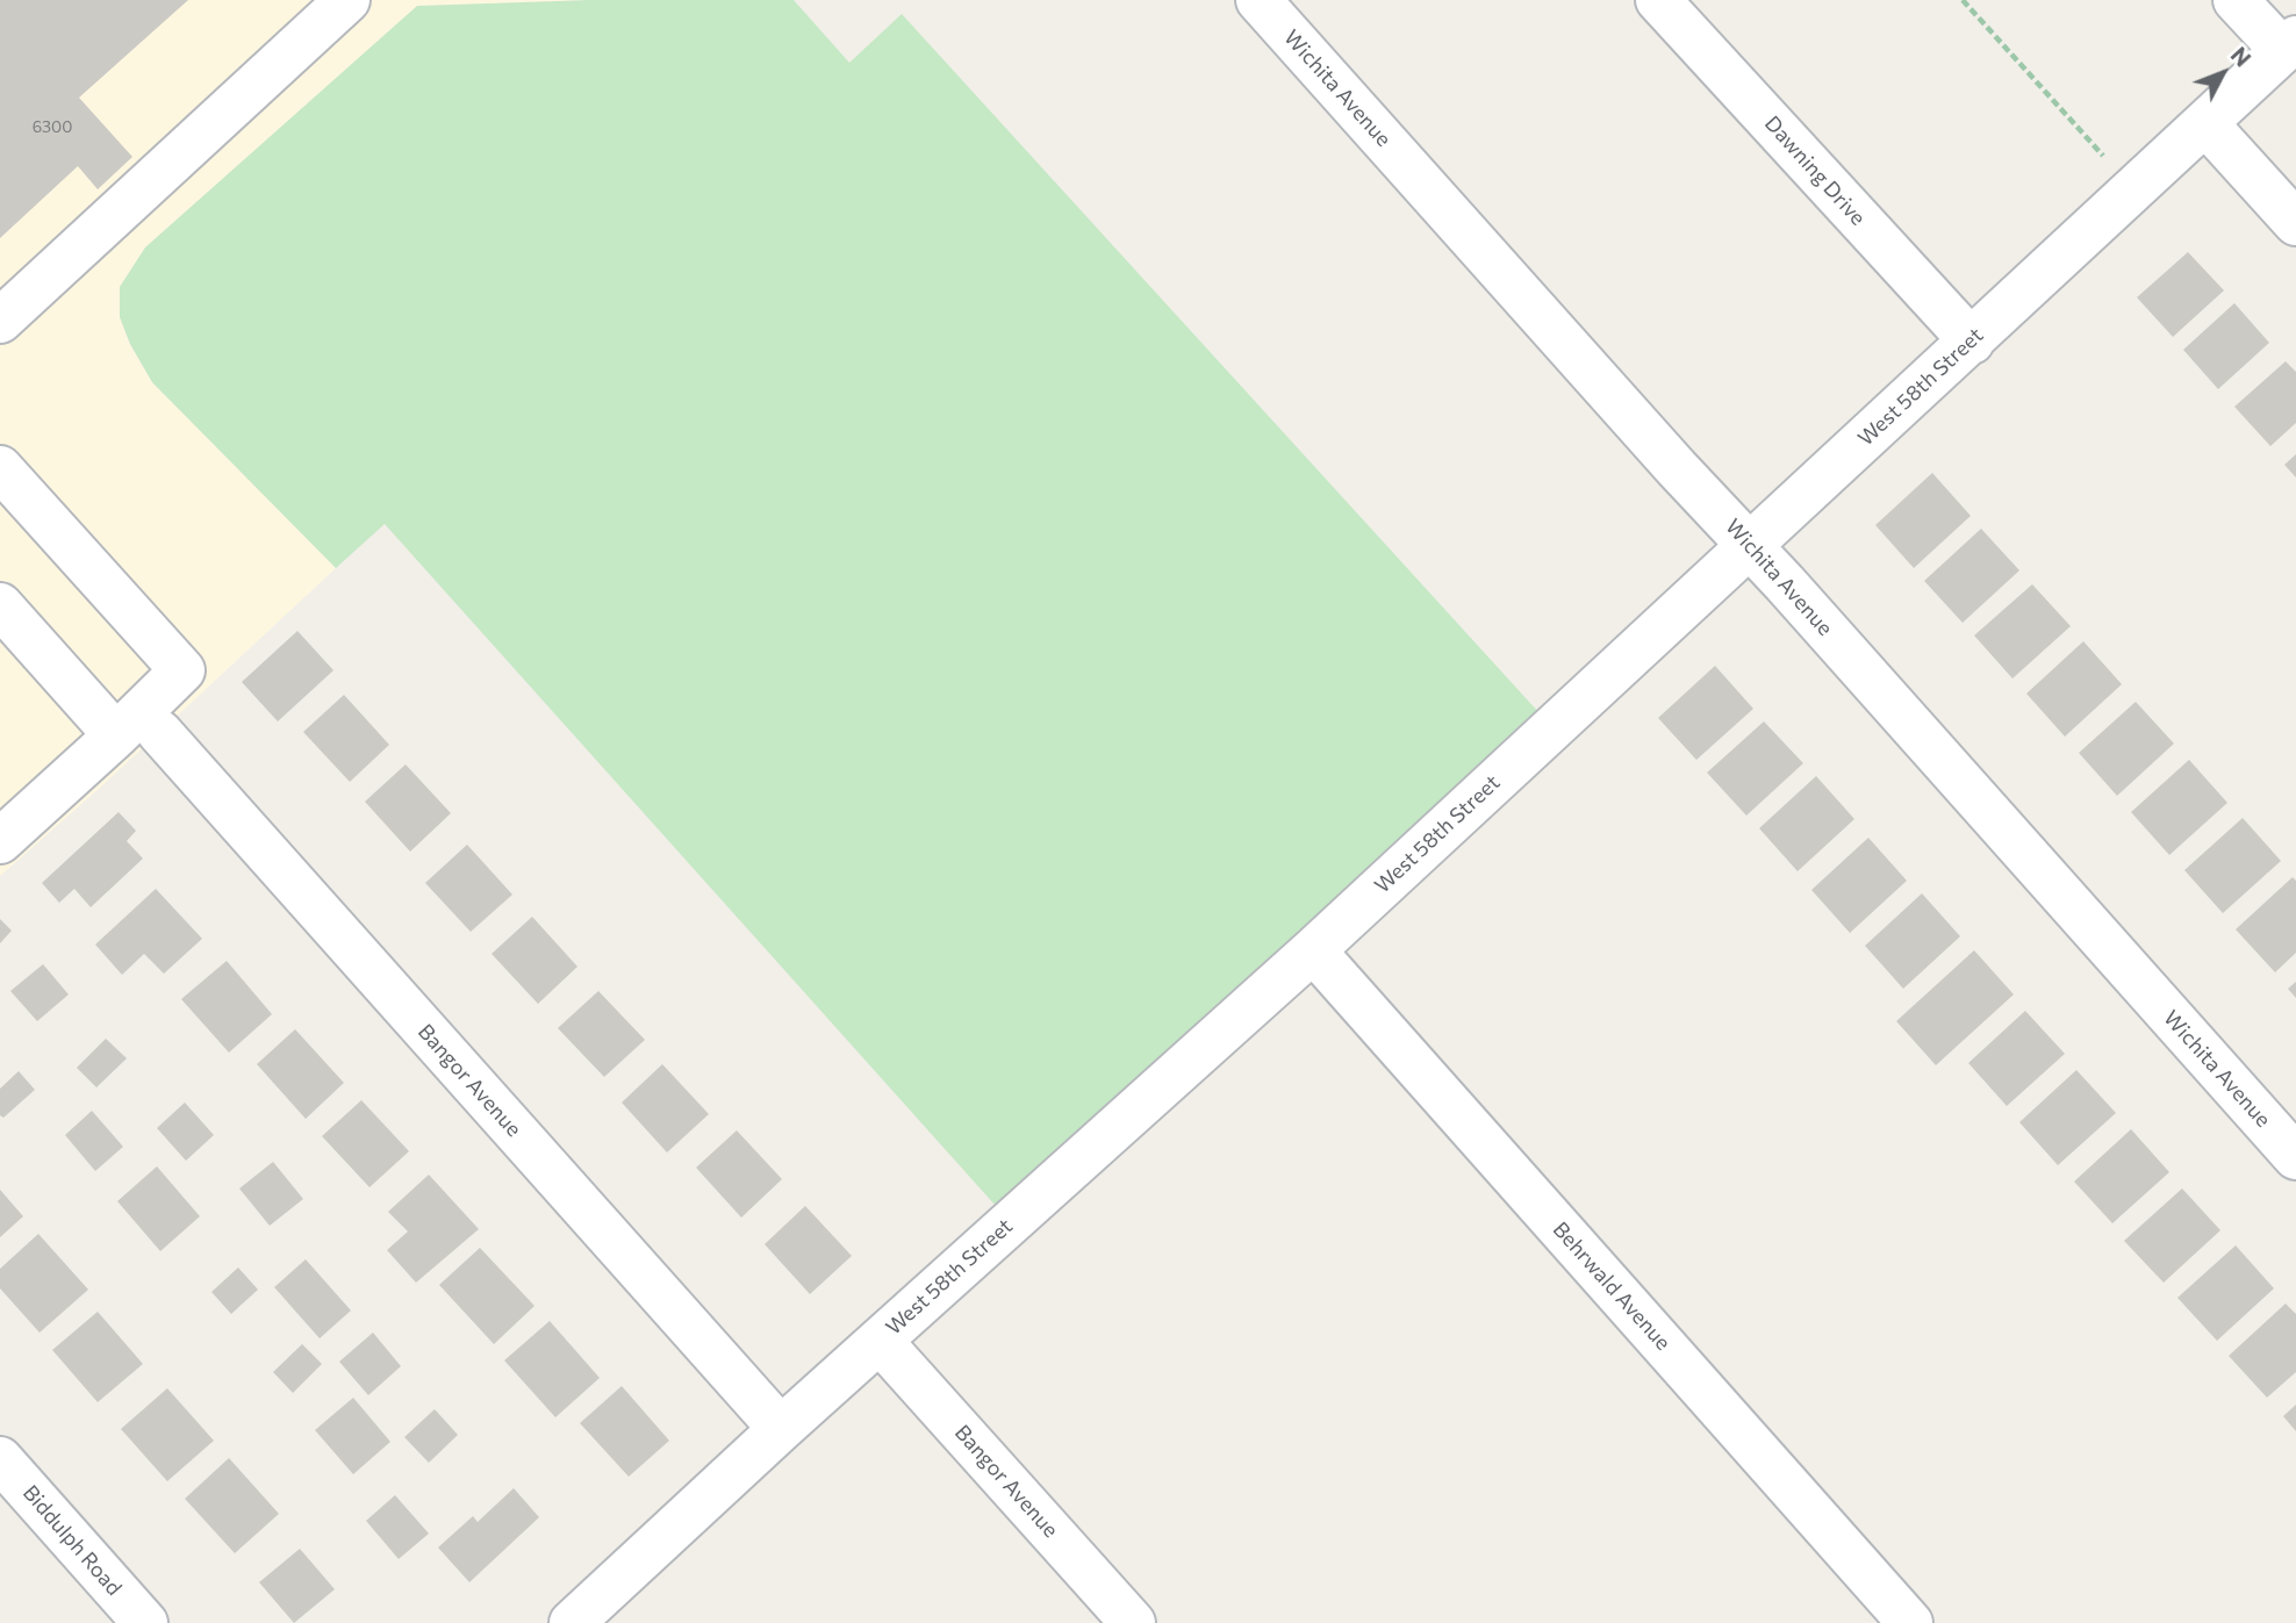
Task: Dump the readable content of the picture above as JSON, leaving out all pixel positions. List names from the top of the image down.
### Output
{
  "streets": {
    "street": [
      "Wichita Avenue",
      "Dawning Drive",
      "West 58th Street",
      "Bangor Avenue",
      "Behrwald Avenue",
      "Biddulph Road"
    ]
  },
  "crossings": [
    ["Wichita Avenue", "West 58th Street"],
    ["Dawning Drive", "West 58th Street"],
    ["West 58th Street", "Bangor Avenue"],
    ["West 58th Street", "Behrwald Avenue"]
  ],
  "house_numbers": ["6300"],
  "north": "top right"
}
